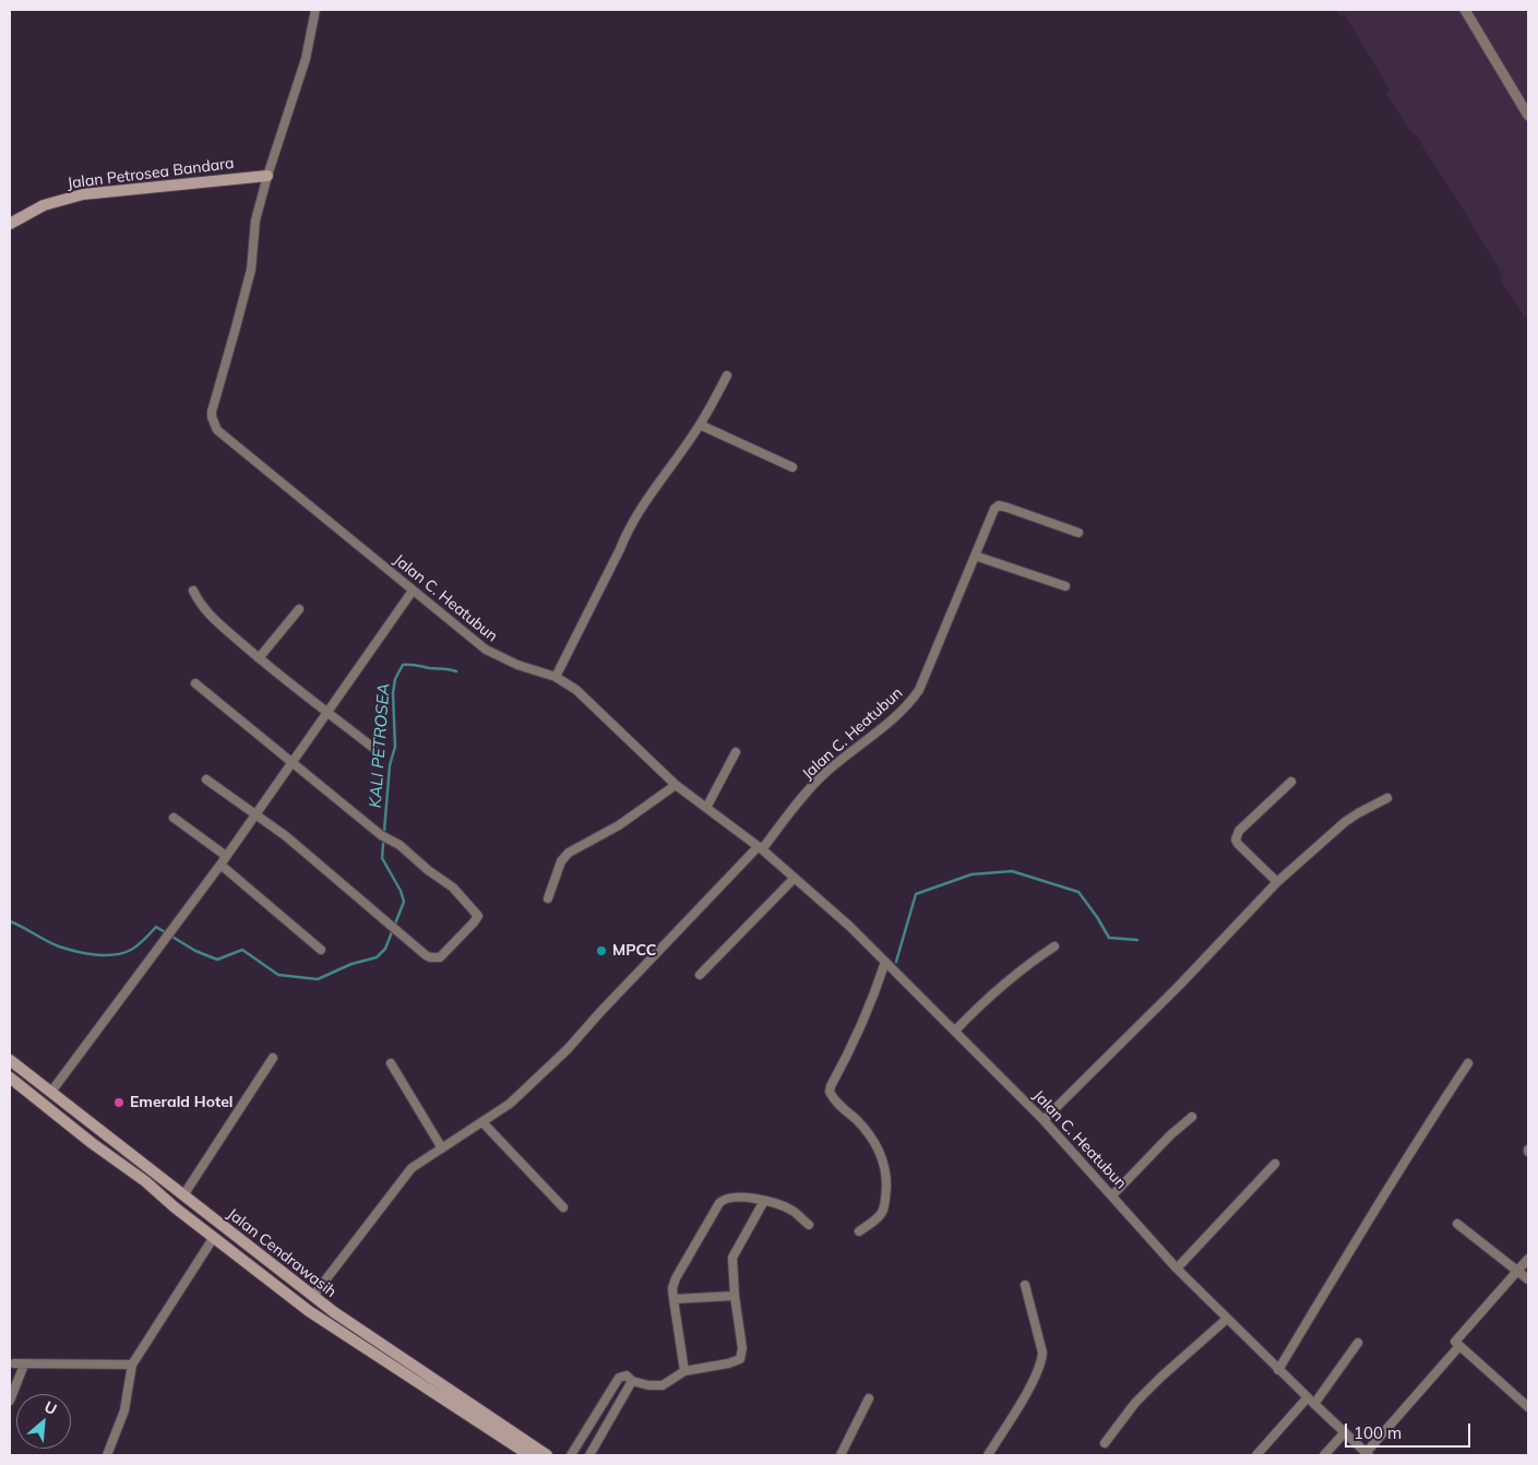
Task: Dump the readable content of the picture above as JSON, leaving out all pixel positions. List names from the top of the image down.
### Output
{
  "streets": {
    "main road": ["Jalan Petrosea Bandara", "Jalan Cendrawasih"],
    "street": ["Jalan C. Heatubun"]
  },
  "crossings": [
    ["Jalan Petrosea Bandara", "Jalan C. Heatubun"]
  ],
  "water": ["KALI PETROSEA"],
  "places": ["MPCC", "Emerald Hotel"],
  "scale_bar": "100 m",
  "north": "top right"
}
